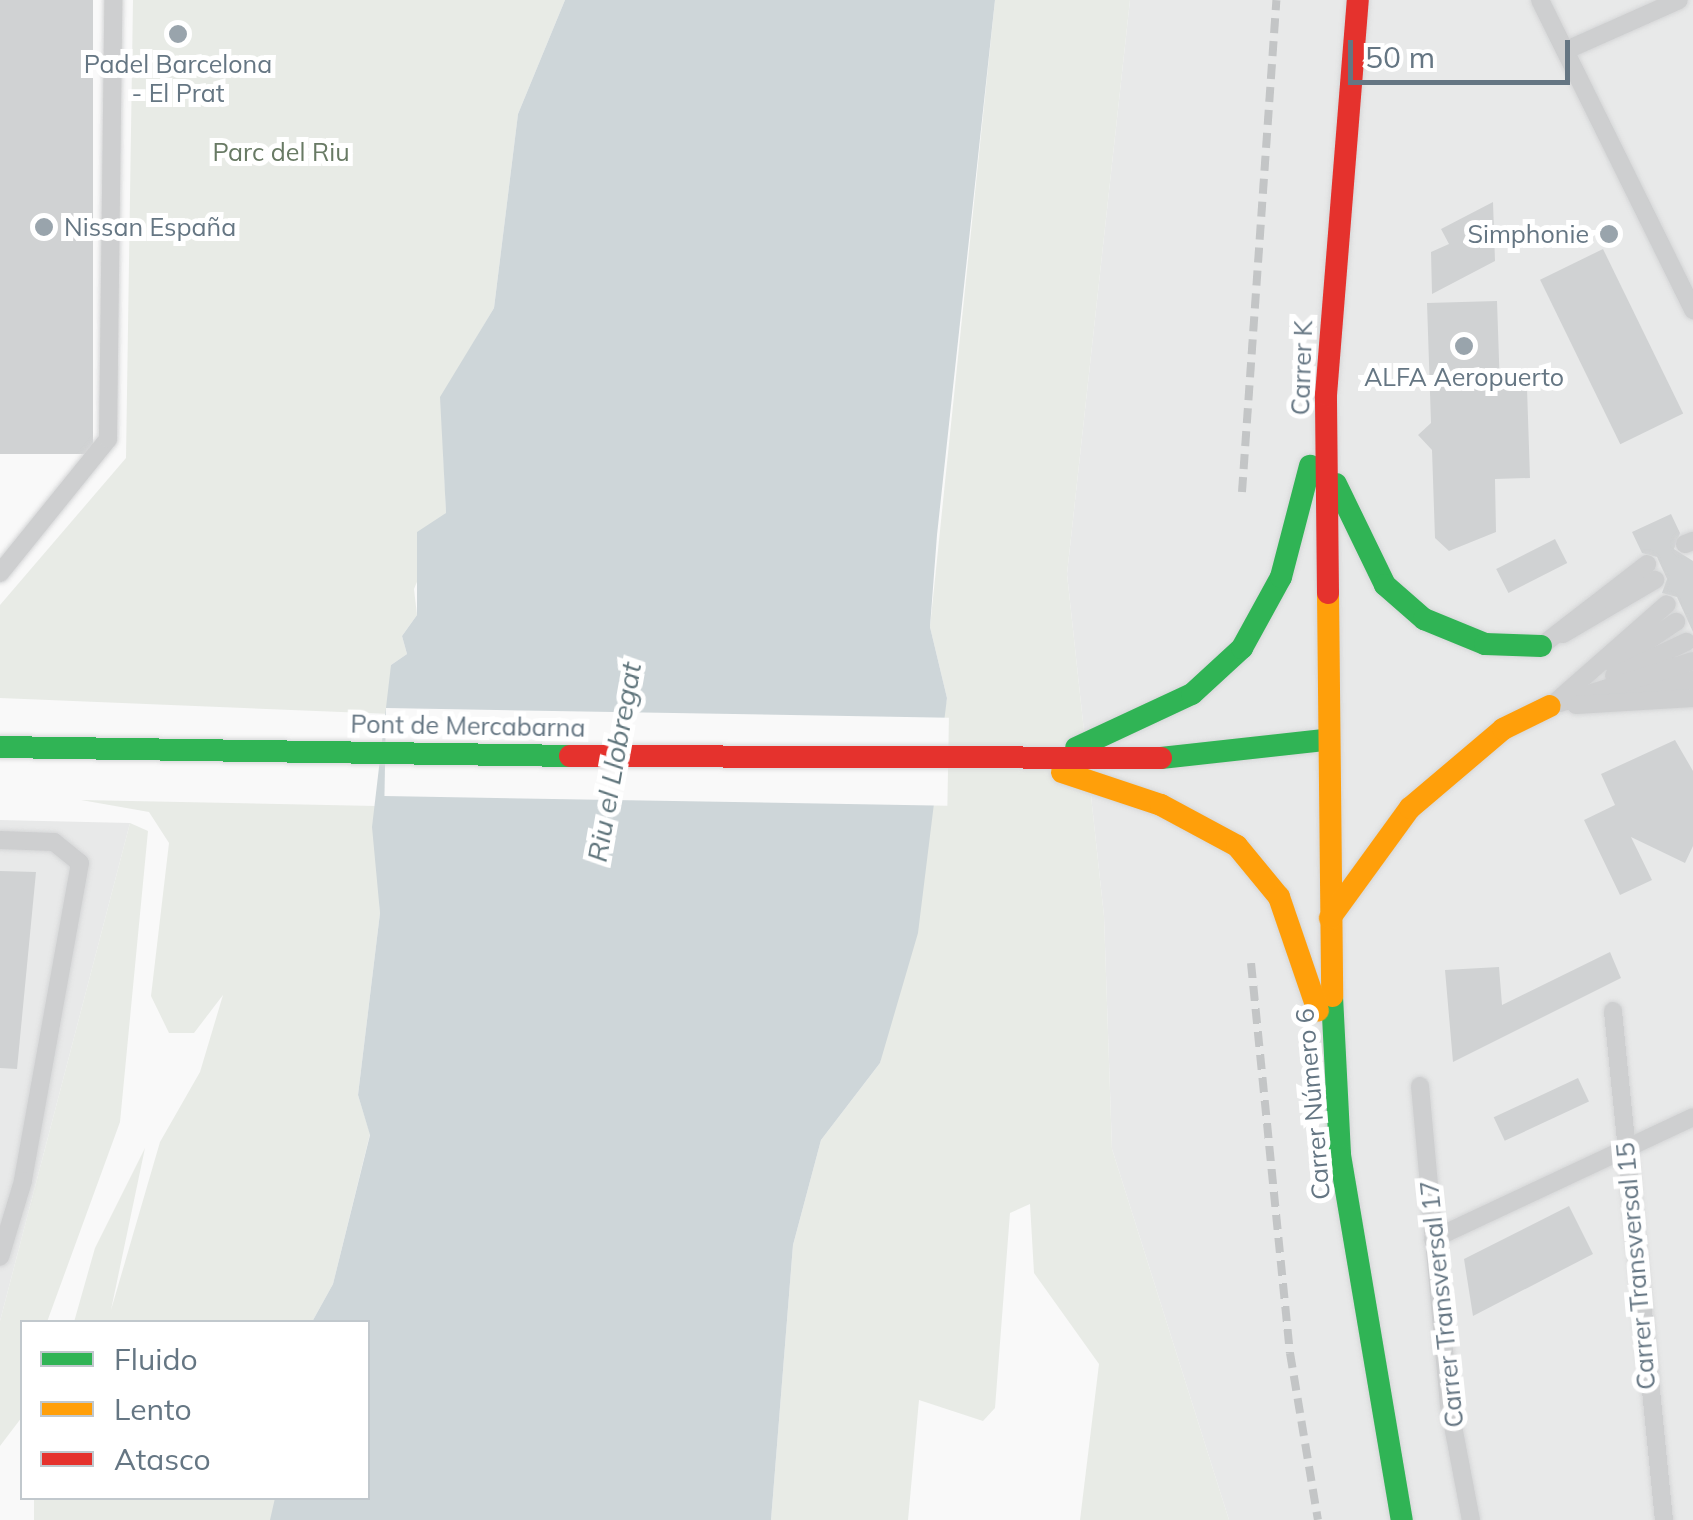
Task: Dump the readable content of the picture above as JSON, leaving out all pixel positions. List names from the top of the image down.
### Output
{
  "streets": {
    "main road": ["Carrer K", "Pont de Mercabarna", "Carrer Número 6"],
    "lane": ["Carrer Transversal 15", "Carrer Transversal 17"]
  },
  "crossings": [
    ["Carrer K", "Carrer Número 6"]
  ],
  "water": ["Riu el Llobregat"],
  "parks": ["Parc del Riu"],
  "places": [
    "Padel Barcelona - El Prat",
    "Nissan España",
    "Simphonie",
    "ALFA Aeropuerto"
  ],
  "legend": ["Fluido", "Lento", "Atasco"],
  "scale_bar": "50 m"
}
